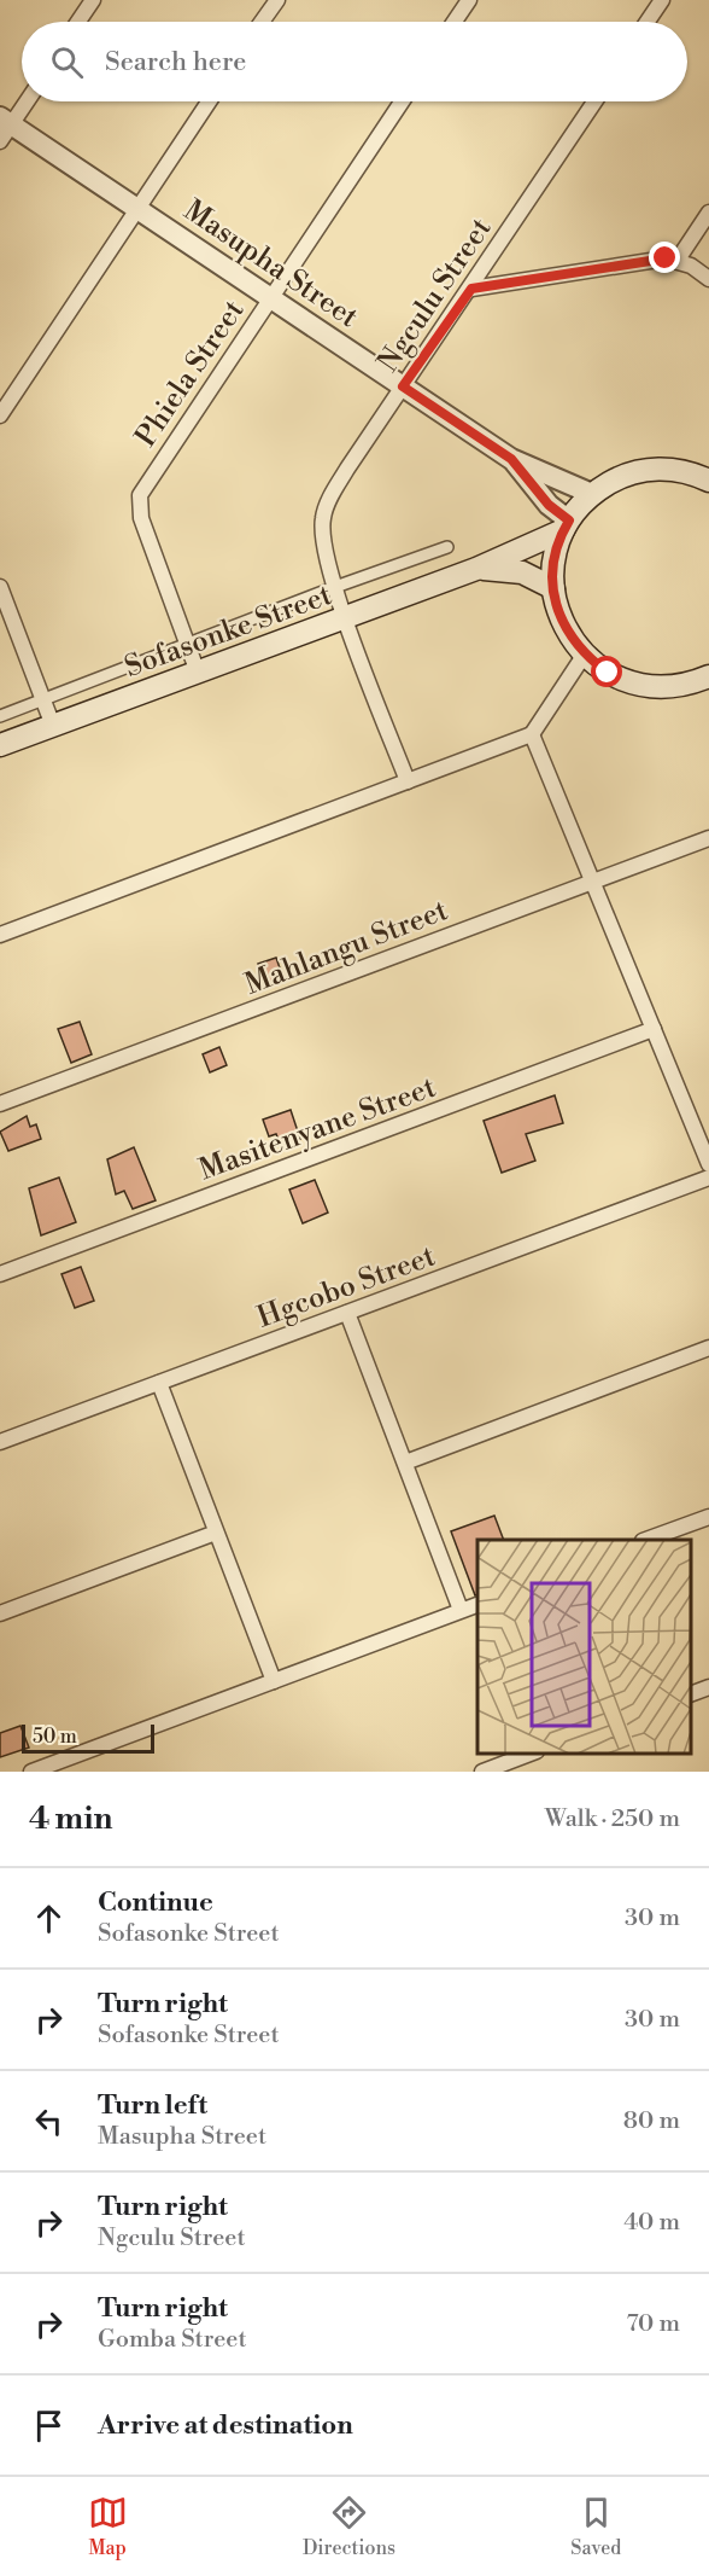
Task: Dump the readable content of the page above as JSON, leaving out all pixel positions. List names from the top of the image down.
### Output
{
  "streets": {
    "main road": ["Sofasonke Street"],
    "street": [
      "Masupha Street",
      "Ngculu Street",
      "Phiela Street",
      "Mahlangu Street",
      "Masitenyane Street",
      "Hgcobo Street"
    ]
  },
  "crossings": [
    ["Masupha Street", "Ngculu Street"],
    ["Masupha Street", "Phiela Street"],
    ["Masupha Street", "Sofasonke Street"],
    ["Ngculu Street", "Sofasonke Street"],
    ["Phiela Street", "Sofasonke Street"]
  ],
  "scale_bar": "50 m",
  "page": {
    "search": "Search here",
    "scale": "50 m",
    "heading": ["4 min", "Walk · 250 m"],
    "list": [
      ["Continue", "Sofasonke Street", "30 m"],
      ["Turn right", "Sofasonke Street", "30 m"],
      ["Turn left", "Masupha Street", "80 m"],
      ["Turn right", "Ngculu Street", "40 m"],
      ["Turn right", "Gomba Street", "70 m"],
      "Arrive at destination"
    ],
    "nav": ["Map", "Directions", "Saved"]
  }
}
